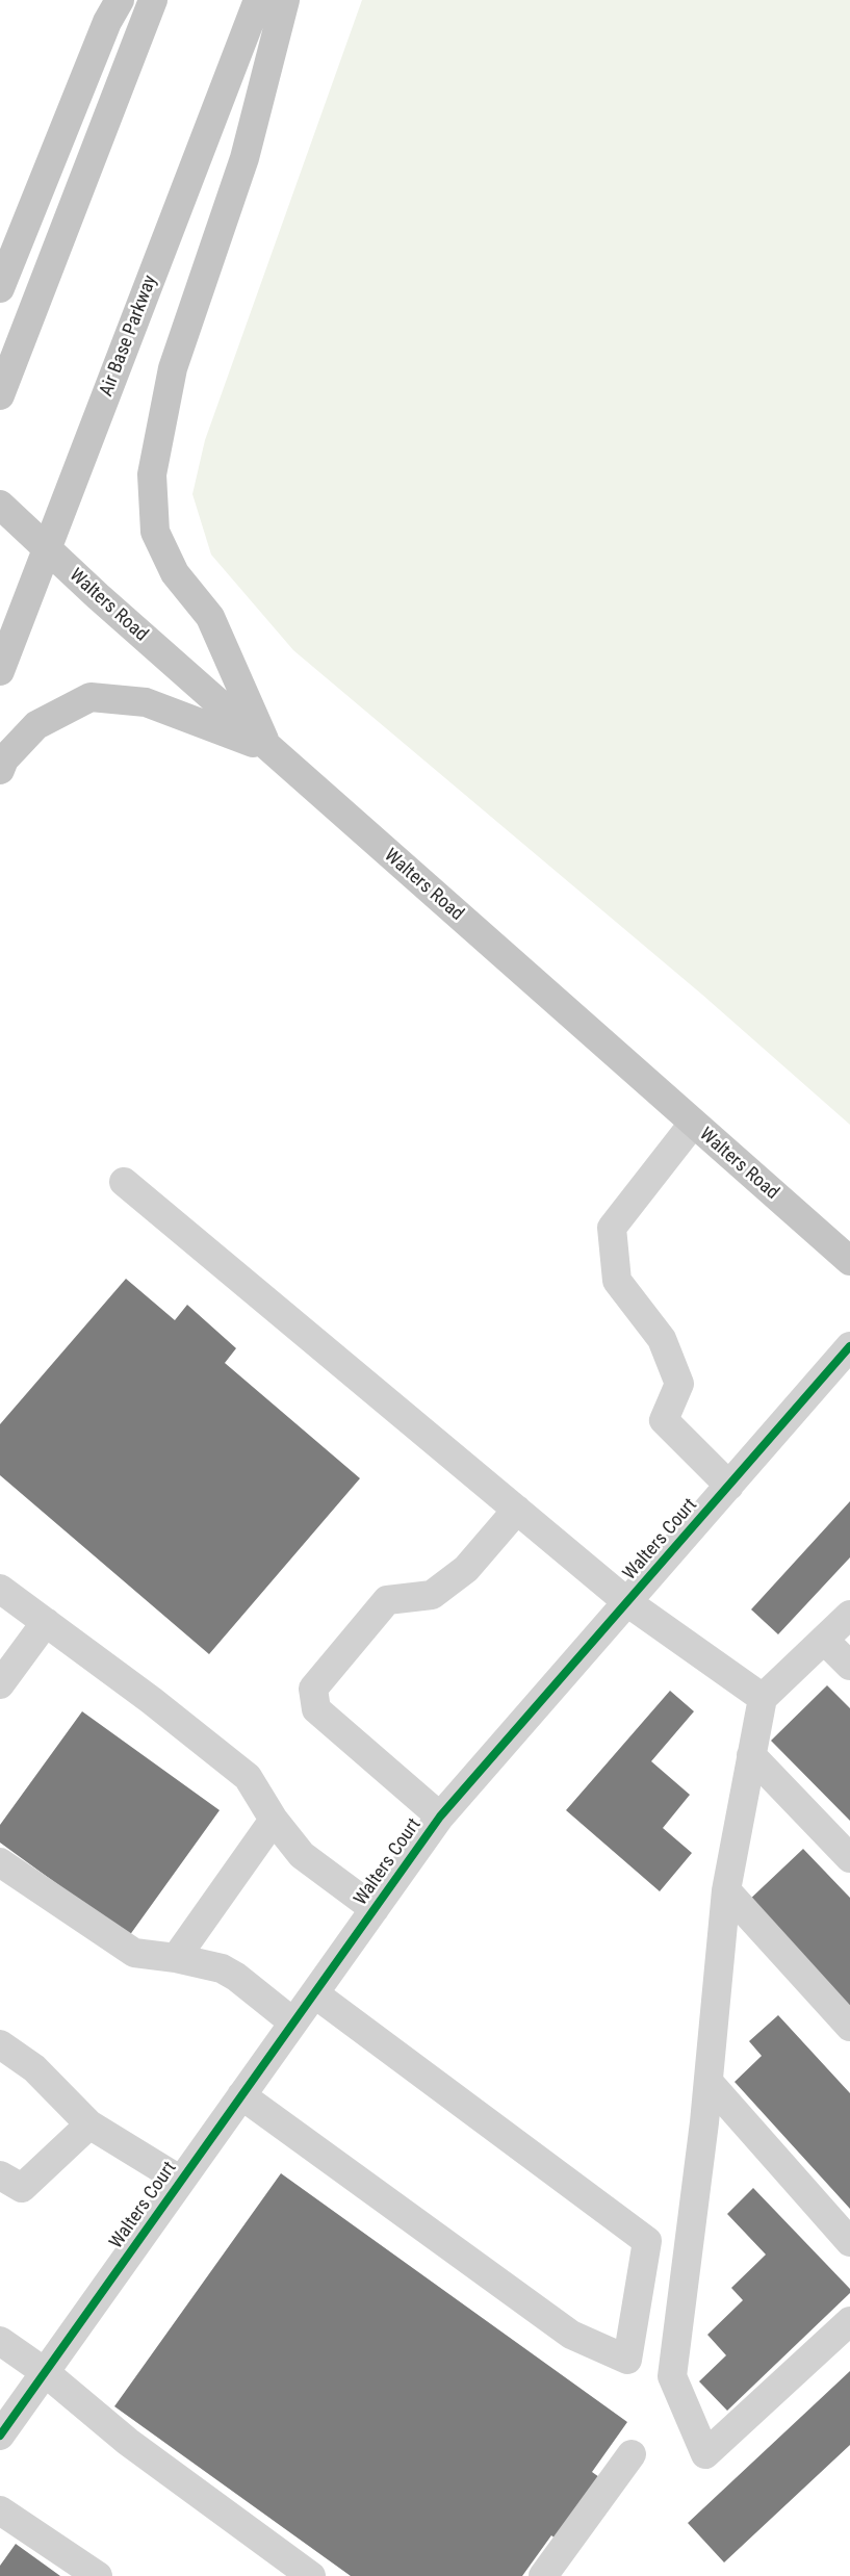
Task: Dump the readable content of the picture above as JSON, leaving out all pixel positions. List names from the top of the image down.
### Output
{
  "streets": {
    "main road": ["Air Base Parkway", "Walters Road"],
    "street": ["Walters Court"]
  },
  "crossings": [
    ["Air Base Parkway", "Walters Road"]
  ]
}
